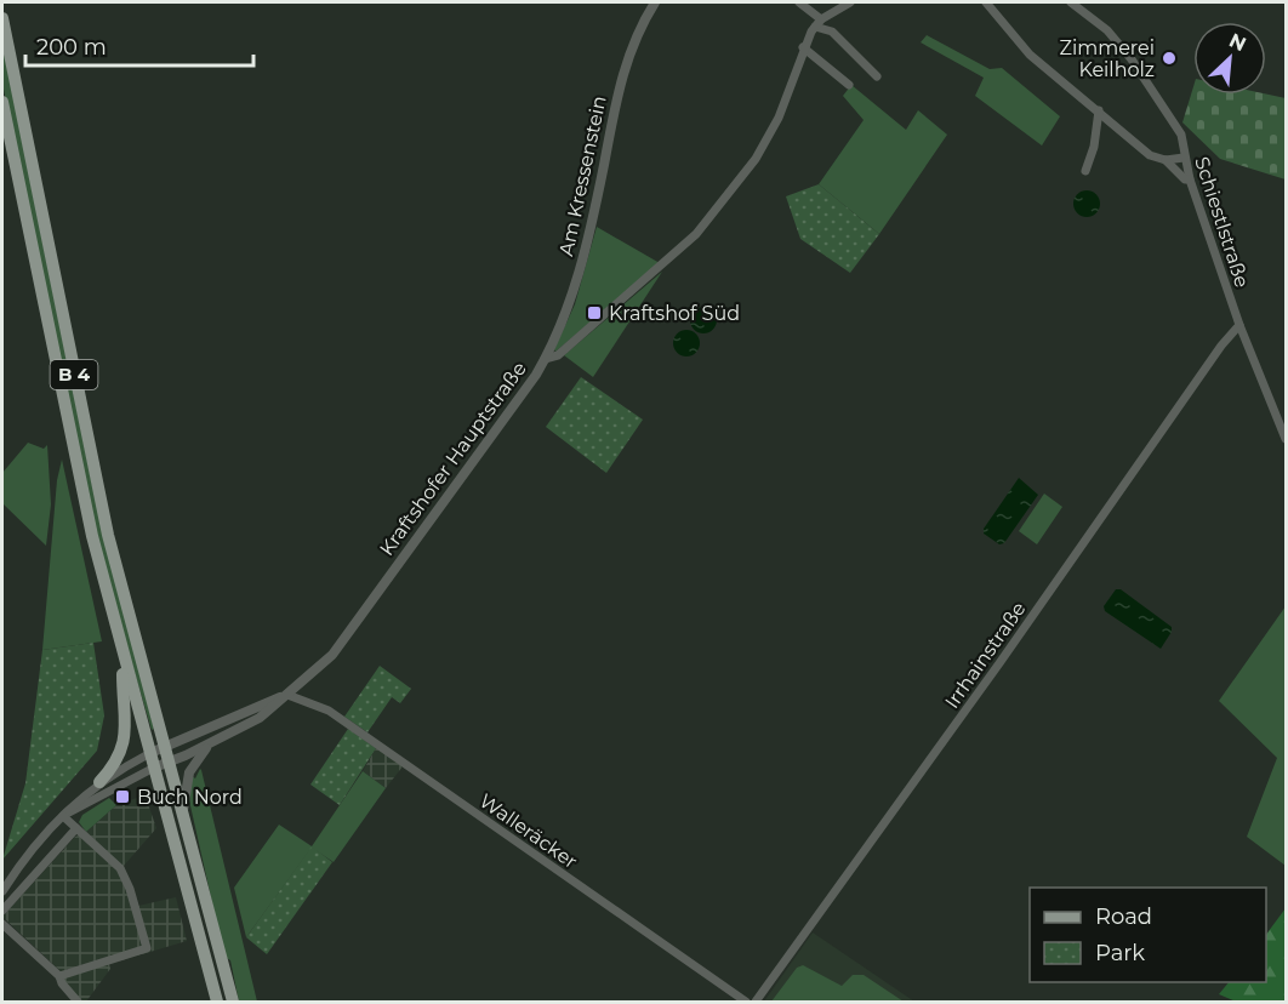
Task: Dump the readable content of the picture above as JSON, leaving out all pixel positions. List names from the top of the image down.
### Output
{
  "streets": {
    "main road": ["B 4"],
    "street": [
      "Am Kressenstein",
      "Schiestlstraße",
      "Kraftshofer Hauptstraße",
      "Irrhainstraße",
      "Walleräcker"
    ]
  },
  "crossings": [
    ["Am Kressenstein", "Kraftshofer Hauptstraße"],
    ["Schiestlstraße", "Irrhainstraße"],
    ["B 4", "Kraftshofer Hauptstraße"],
    ["Kraftshofer Hauptstraße", "Walleräcker"]
  ],
  "places": {
    "other": ["Zimmerei Keilholz"],
    "transit": ["Kraftshof Süd", "Buch Nord"]
  },
  "legend": ["Road", "Park"],
  "scale_bar": "200 m",
  "north": "top right"
}
